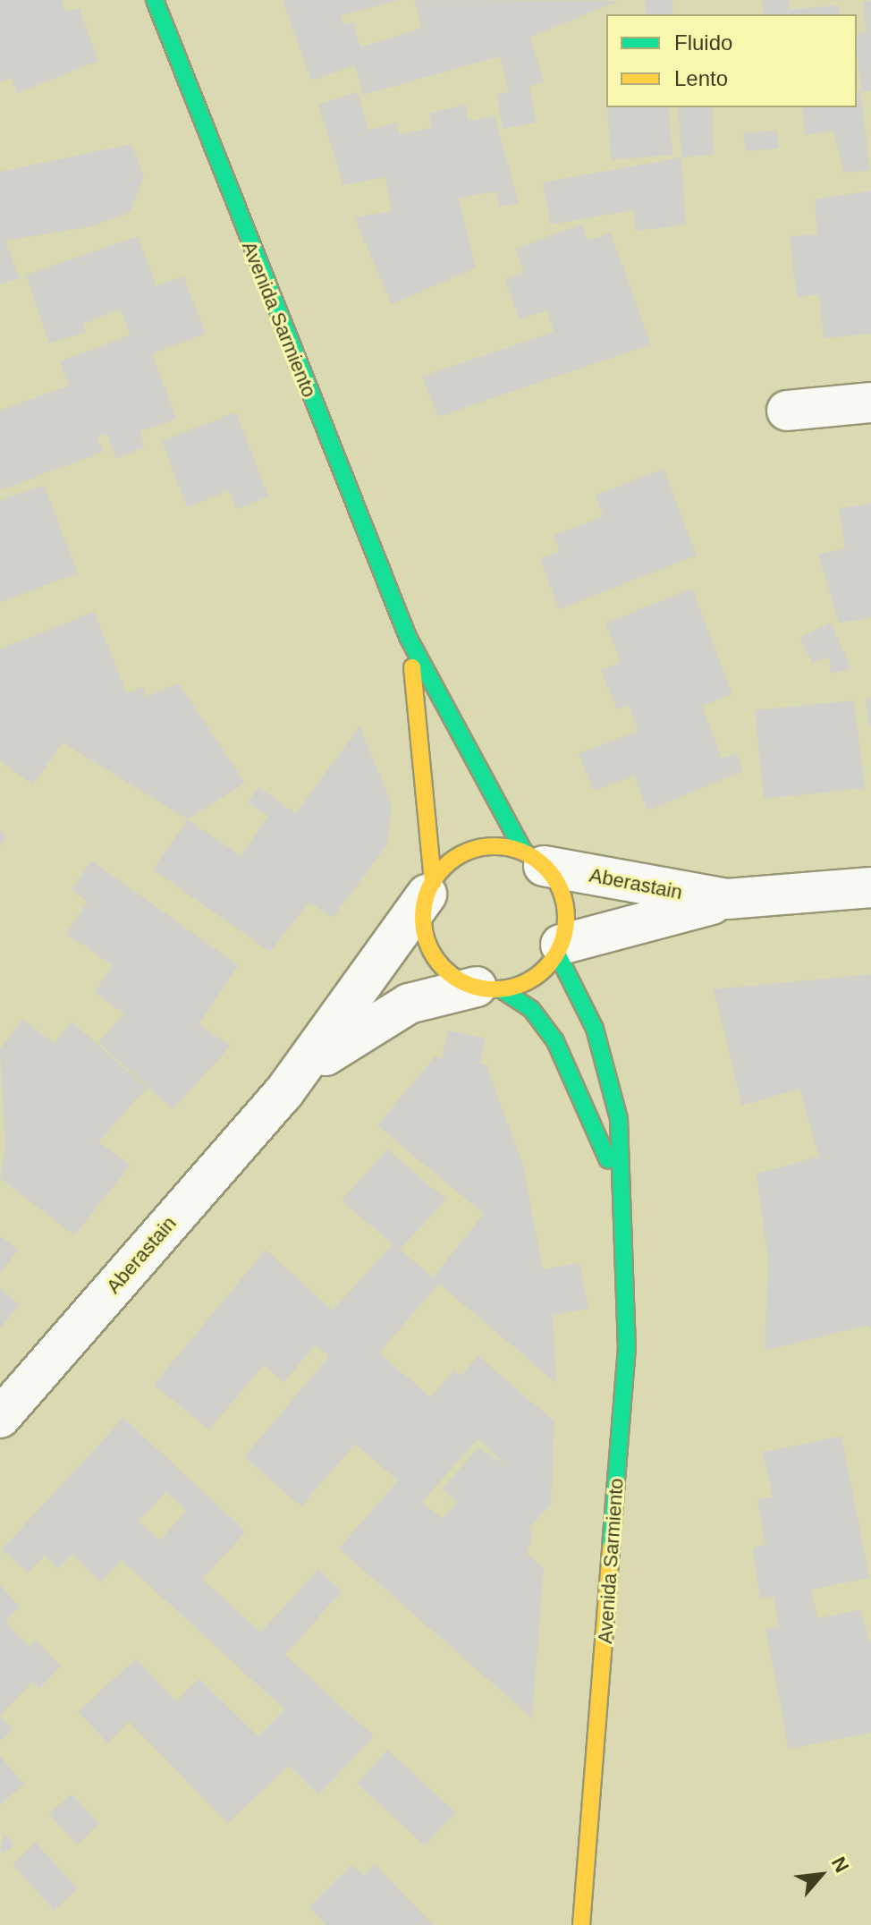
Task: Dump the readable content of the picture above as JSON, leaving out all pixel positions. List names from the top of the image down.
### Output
{
  "streets": {
    "street": ["Avenida Sarmiento", "Aberastain"]
  },
  "crossings": [
    ["Avenida Sarmiento", "Aberastain"]
  ],
  "legend": ["Fluido", "Lento"],
  "north": "top right"
}
